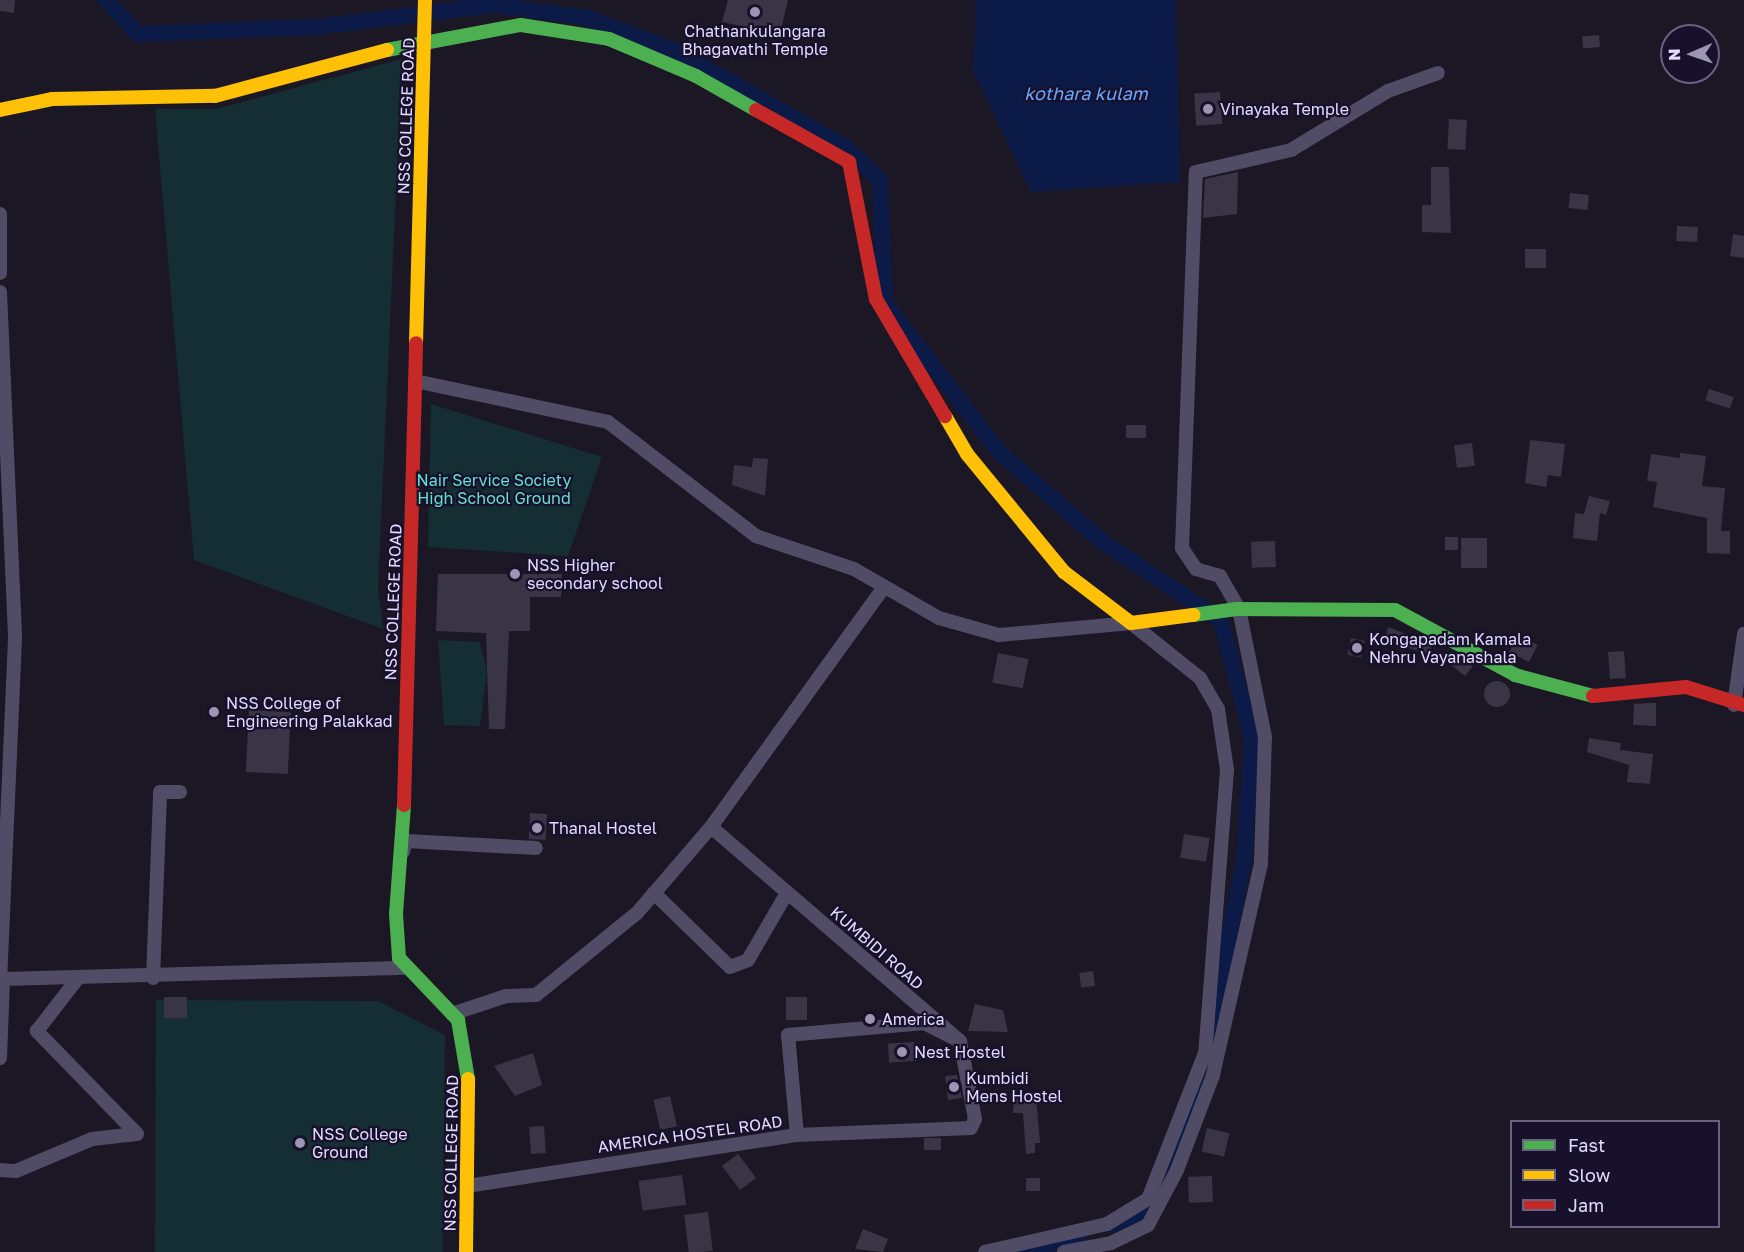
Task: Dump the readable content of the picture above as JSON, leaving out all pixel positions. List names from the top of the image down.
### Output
{
  "streets": {
    "street": ["NSS COLLEGE ROAD", "KUMBIDI ROAD", "AMERICA HOSTEL ROAD"]
  },
  "crossings": [
    ["NSS COLLEGE ROAD", "AMERICA HOSTEL ROAD"],
    ["KUMBIDI ROAD", "AMERICA HOSTEL ROAD"]
  ],
  "water": ["kothara kulam"],
  "parks": ["Nair Service Society High School Ground"],
  "places": [
    "Chathankulangara Bhagavathi Temple",
    "Vinayaka Temple",
    "NSS Higher secondary school",
    "Kongapadam Kamala Nehru Vayanashala",
    "NSS College of Engineering Palakkad",
    "Thanal Hostel",
    "America",
    "Nest Hostel",
    "Kumbidi Mens Hostel",
    "NSS College Ground"
  ],
  "legend": ["Fast", "Slow", "Jam"],
  "north": "left"
}
